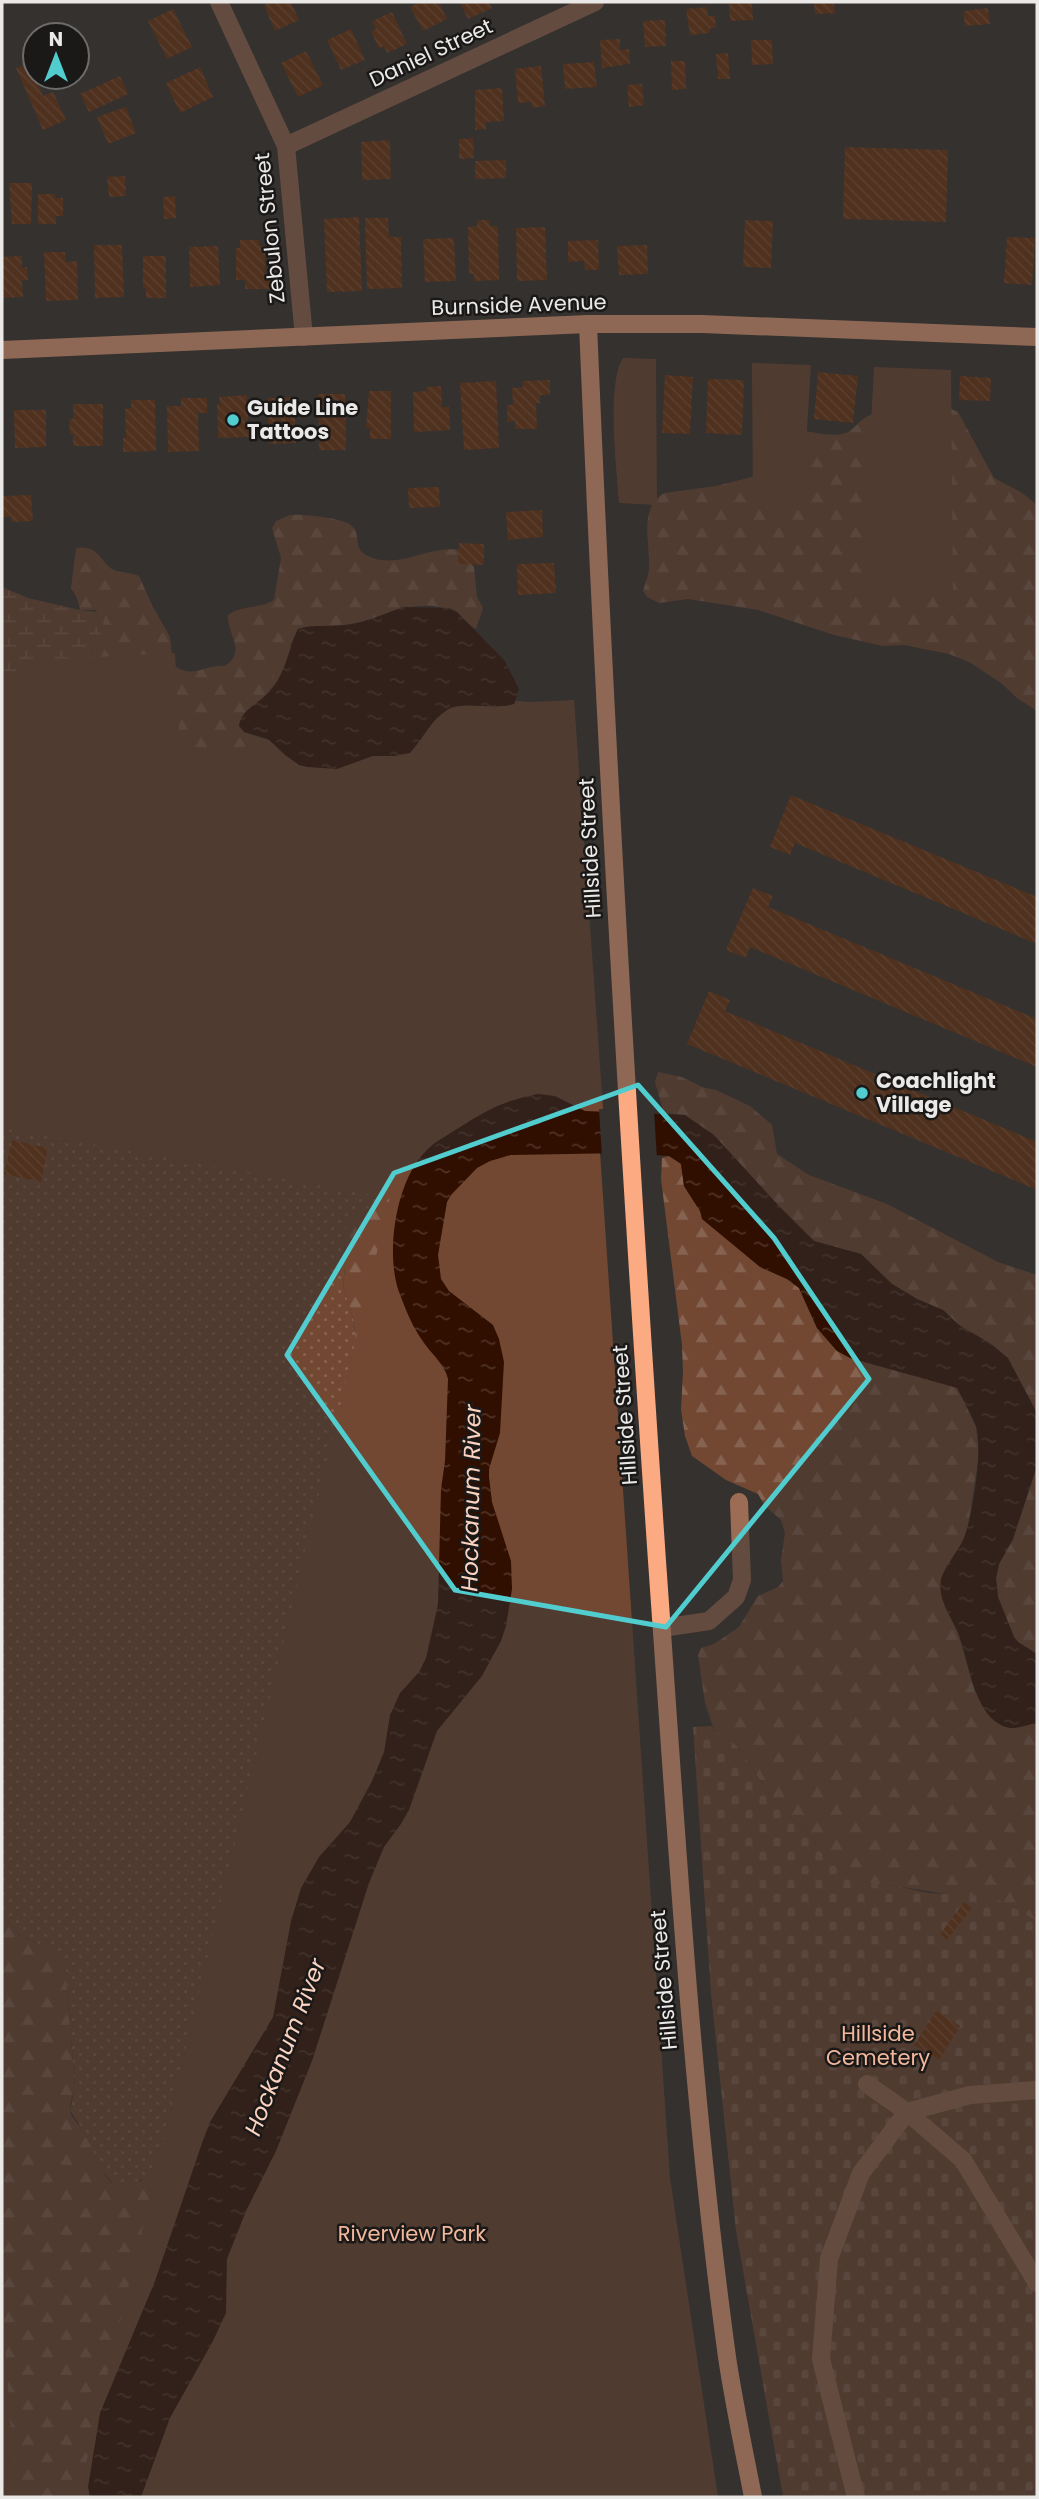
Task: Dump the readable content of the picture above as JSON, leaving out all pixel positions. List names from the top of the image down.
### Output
{
  "streets": {
    "main road": ["Burnside Avenue", "Hillside Street"],
    "street": ["Daniel Street", "Zebulon Street"]
  },
  "crossings": [
    ["Daniel Street", "Zebulon Street"],
    ["Zebulon Street", "Burnside Avenue"],
    ["Burnside Avenue", "Hillside Street"]
  ],
  "water": ["Hockanum River"],
  "parks": ["Hillside Cemetery", "Riverview Park"],
  "places": ["Guide Line Tattoos", "Coachlight Village"],
  "north": "top"
}
